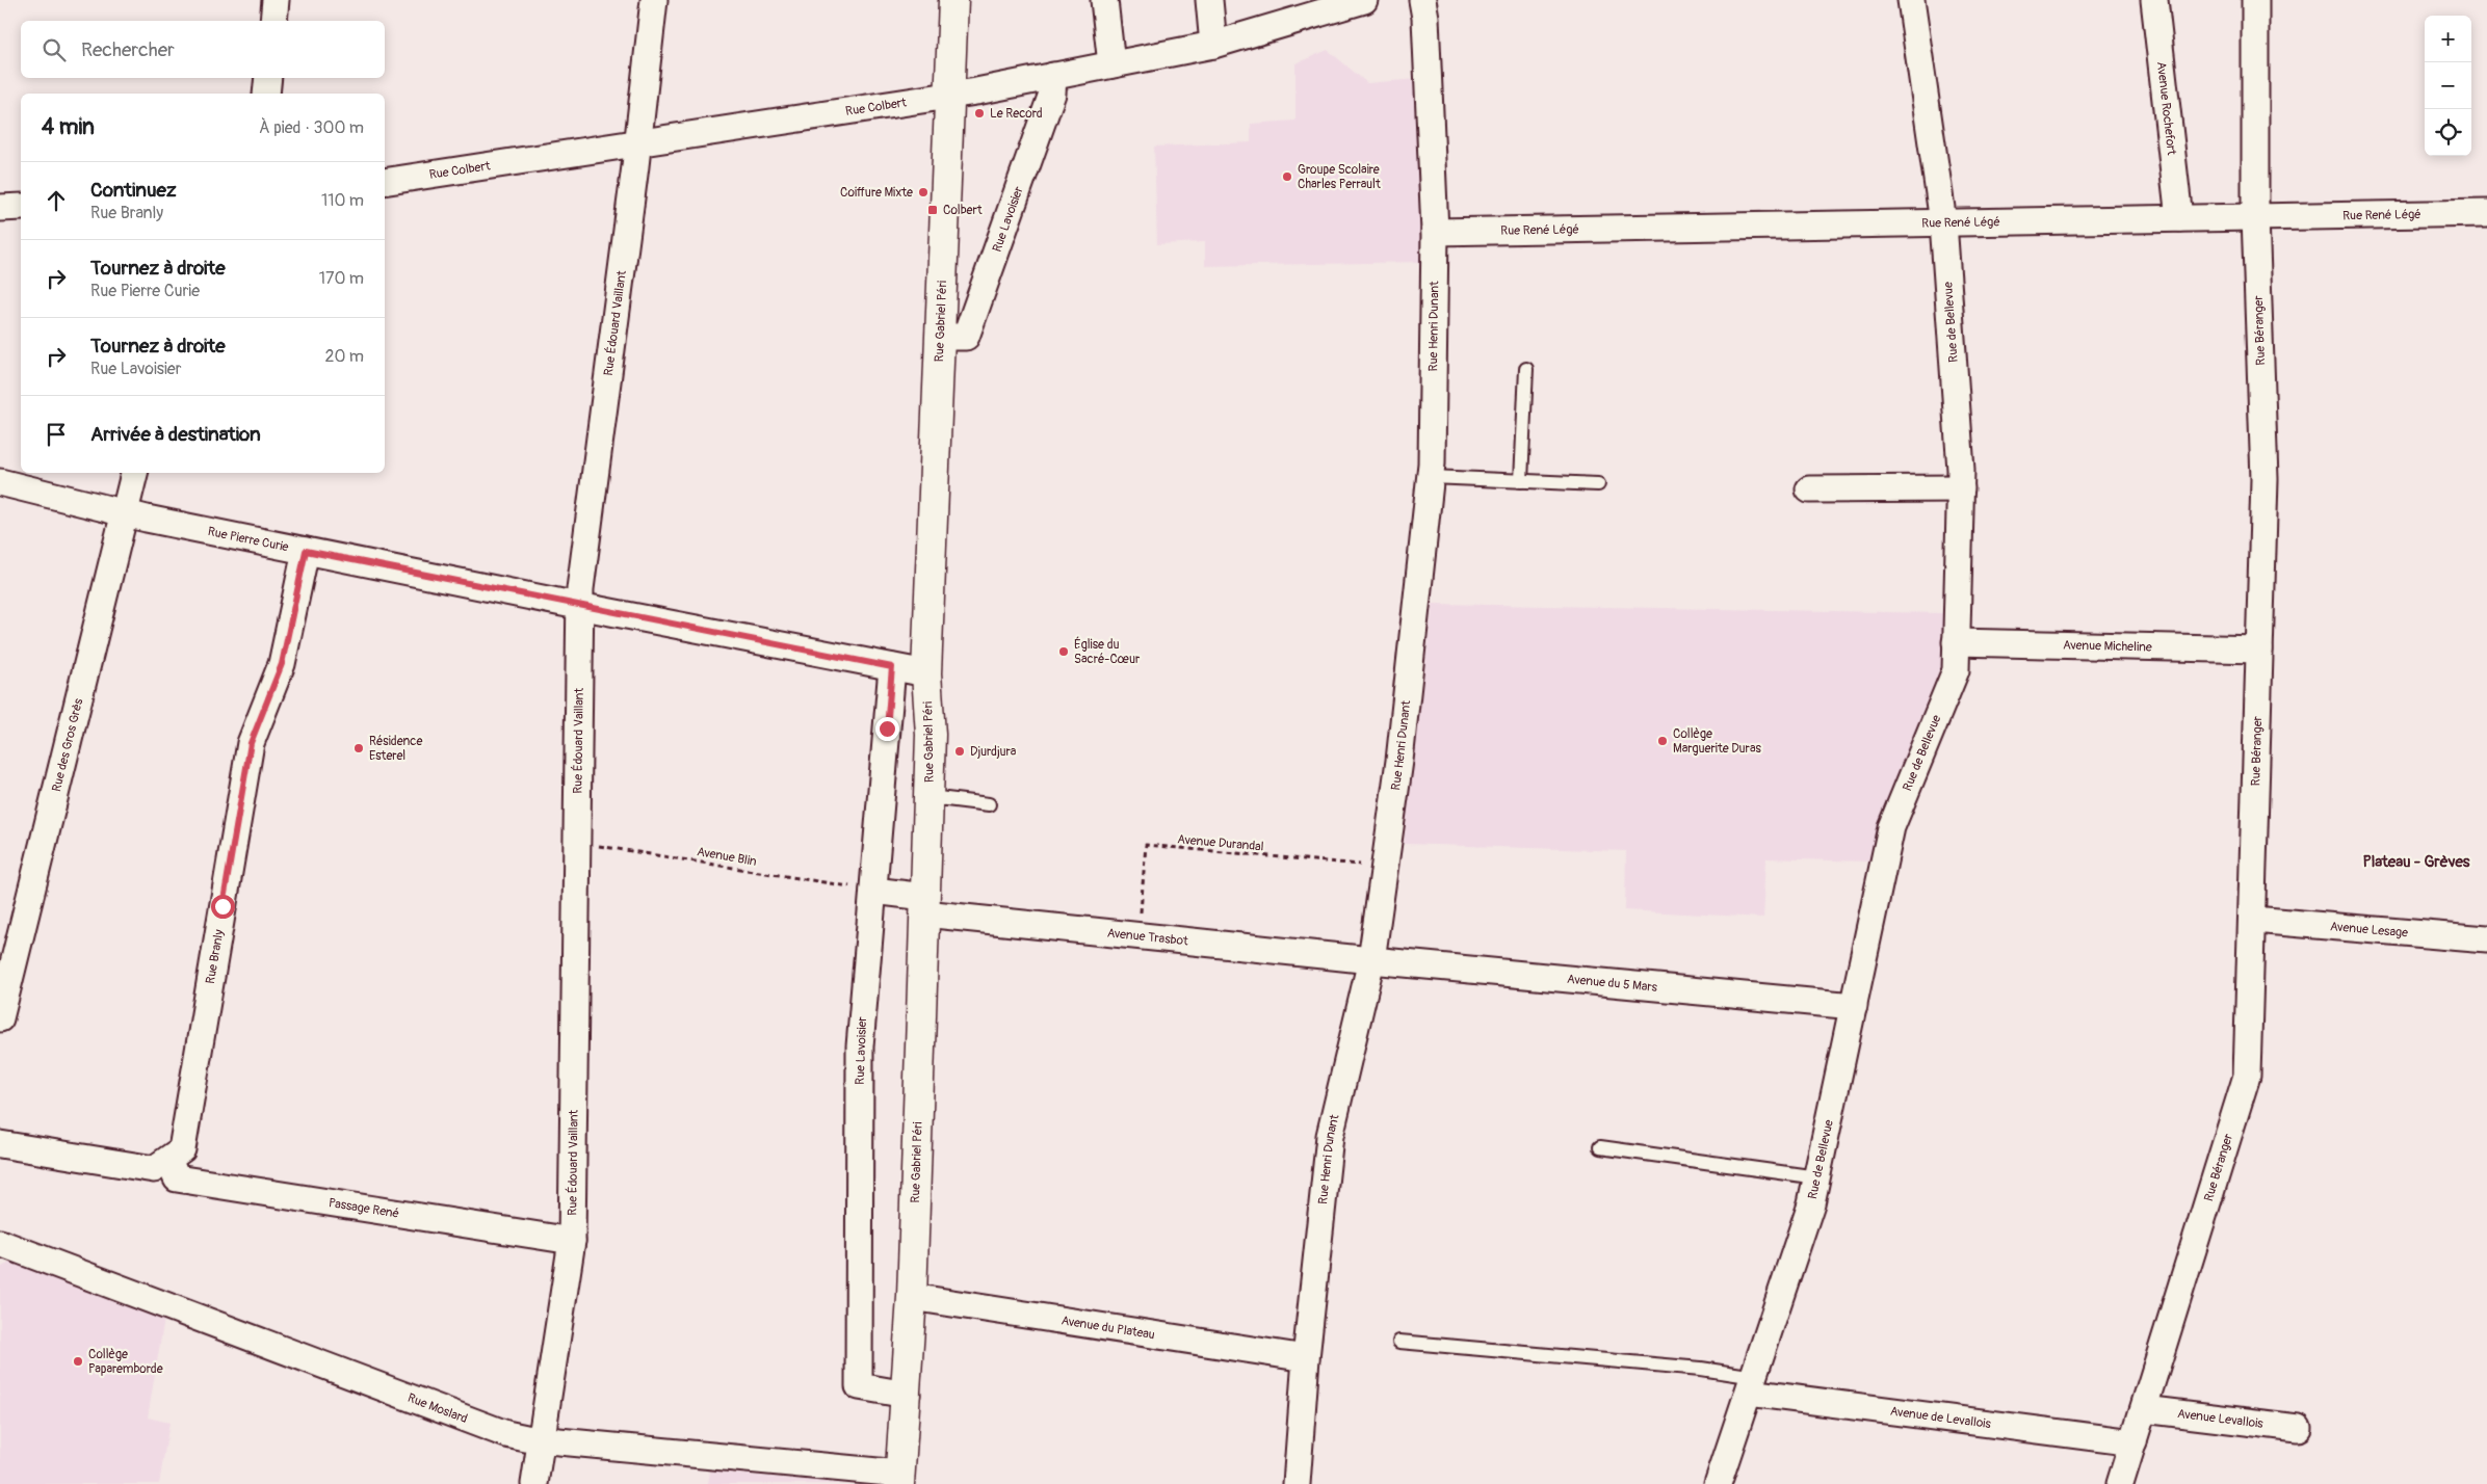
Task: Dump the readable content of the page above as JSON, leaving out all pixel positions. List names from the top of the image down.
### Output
{
  "streets": {
    "main road": ["Rue Gabriel Péri"],
    "street": [
      "Rue Colbert",
      "Avenue Rochefort",
      "Rue René Légé",
      "Rue Lavoisier",
      "Rue Édouard Vaillant",
      "Rue de Bellevue",
      "Rue Henri Dunant",
      "Rue Béranger",
      "Rue Pierre Curie",
      "Avenue Micheline",
      "Rue des Gros Grès",
      "Avenue Lesage",
      "Avenue Trasbot",
      "Rue Branly",
      "Avenue du 5 Mars",
      "Passage René",
      "Avenue du Plateau",
      "Rue Moslard",
      "Avenue de Levallois",
      "Avenue Levallois"
    ],
    "path": ["Avenue Durandal", "Avenue Blin"]
  },
  "crossings": [
    ["Rue Colbert", "Rue Lavoisier"],
    ["Rue Colbert", "Rue Gabriel Péri"],
    ["Rue Colbert", "Rue Édouard Vaillant"],
    ["Avenue Rochefort", "Rue René Légé"],
    ["Rue René Légé", "Rue de Bellevue"],
    ["Rue René Légé", "Rue Henri Dunant"],
    ["Rue René Légé", "Rue Béranger"],
    ["Rue Lavoisier", "Rue Gabriel Péri"],
    ["Rue Lavoisier", "Rue Pierre Curie"],
    ["Rue Lavoisier", "Avenue Blin"],
    ["Rue Lavoisier", "Avenue Trasbot"],
    ["Rue Gabriel Péri", "Rue Pierre Curie"],
    ["Rue Gabriel Péri", "Avenue Trasbot"],
    ["Rue Gabriel Péri", "Avenue du Plateau"],
    ["Rue Gabriel Péri", "Rue Moslard"],
    ["Rue Édouard Vaillant", "Rue Pierre Curie"],
    ["Rue Édouard Vaillant", "Avenue Blin"],
    ["Rue Édouard Vaillant", "Passage René"],
    ["Rue Édouard Vaillant", "Rue Moslard"],
    ["Rue de Bellevue", "Avenue Micheline"],
    ["Rue de Bellevue", "Avenue du 5 Mars"],
    ["Rue de Bellevue", "Avenue de Levallois"],
    ["Rue Henri Dunant", "Avenue Durandal"],
    ["Rue Henri Dunant", "Avenue Trasbot"],
    ["Rue Henri Dunant", "Avenue du 5 Mars"],
    ["Rue Henri Dunant", "Avenue du Plateau"],
    ["Rue Béranger", "Avenue Micheline"],
    ["Rue Béranger", "Avenue Lesage"],
    ["Rue Béranger", "Avenue de Levallois"],
    ["Rue Béranger", "Avenue Levallois"],
    ["Rue Pierre Curie", "Rue des Gros Grès"],
    ["Rue Pierre Curie", "Rue Branly"],
    ["Avenue Durandal", "Avenue Trasbot"],
    ["Avenue Blin", "Avenue Trasbot"],
    ["Avenue Trasbot", "Avenue du 5 Mars"],
    ["Rue Branly", "Passage René"]
  ],
  "districts": ["Plateau - Grèves"],
  "places": {
    "other": [
      "Le Record",
      "Groupe Scolaire Charles Perrault",
      "Coiffure Mixte",
      "Église du Sacré-Cœur",
      "Collège Marguerite Duras",
      "Résidence Esterel",
      "Djurdjura",
      "Collège Paparemborde"
    ],
    "transit": ["Colbert"]
  },
  "page": {
    "map_buttons": ["+", "−"],
    "search": "Rechercher",
    "heading": ["4 min", "À pied · 300 m"],
    "list": [
      ["Continuez", "Rue Branly", "110 m"],
      ["Tournez à droite", "Rue Pierre Curie", "170 m"],
      ["Tournez à droite", "Rue Lavoisier", "20 m"],
      "Arrivée à destination"
    ]
  }
}
